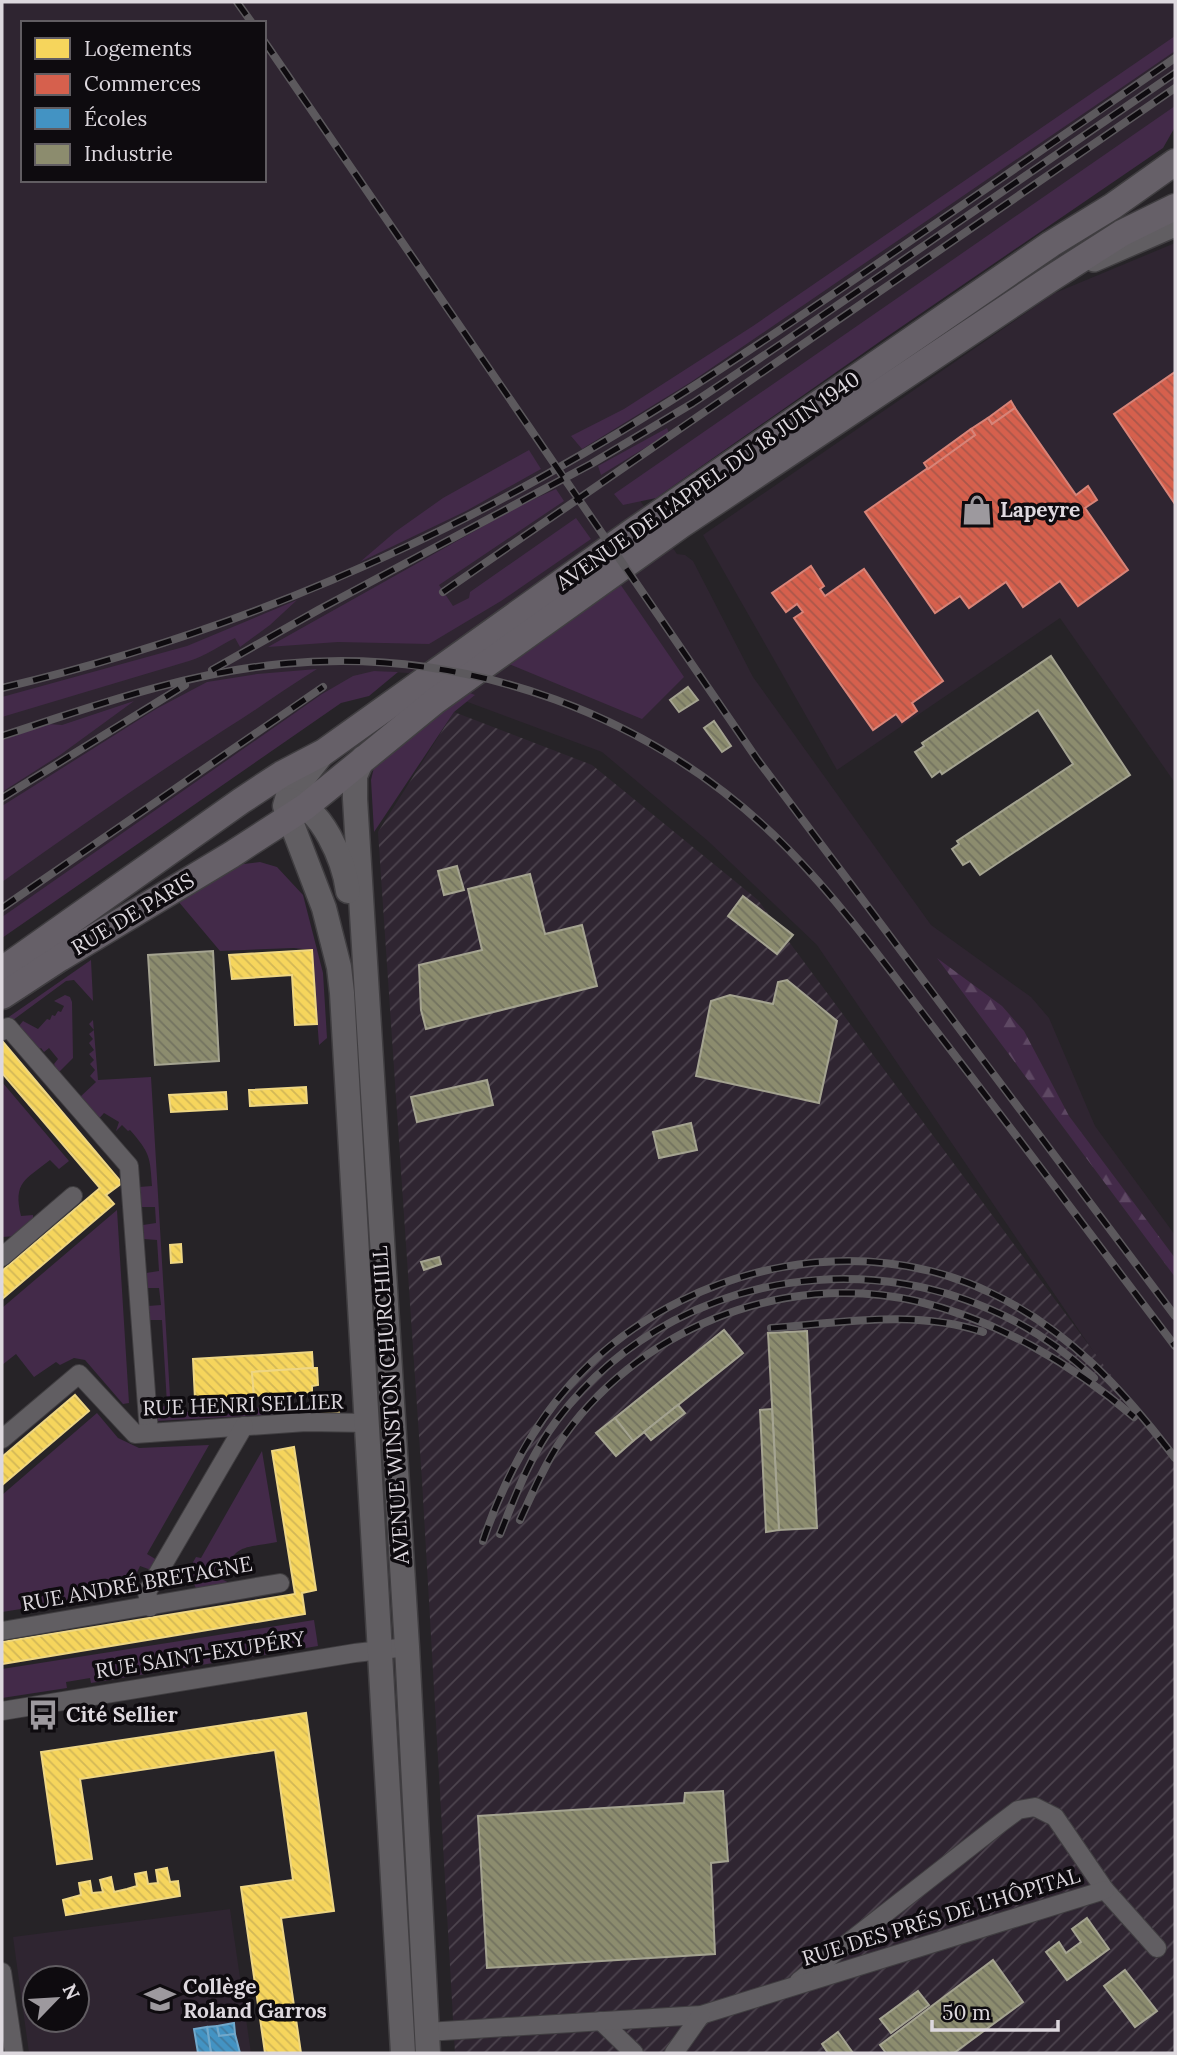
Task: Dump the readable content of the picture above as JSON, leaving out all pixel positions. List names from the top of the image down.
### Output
{
  "streets": {
    "main road": ["AVENUE DE L'APPEL DU 18 JUIN 1940", "RUE DE PARIS", "AVENUE WINSTON CHURCHILL"],
    "street": [
      "RUE HENRI SELLIER",
      "RUE ANDRÉ BRETAGNE",
      "RUE SAINT-EXUPÉRY",
      "RUE DES PRÉS DE L'HÔPITAL"
    ]
  },
  "crossings": [
    ["AVENUE DE L'APPEL DU 18 JUIN 1940", "RUE DE PARIS"],
    ["RUE DE PARIS", "AVENUE WINSTON CHURCHILL"],
    ["RUE HENRI SELLIER", "AVENUE WINSTON CHURCHILL"],
    ["AVENUE WINSTON CHURCHILL", "RUE SAINT-EXUPÉRY"],
    ["AVENUE WINSTON CHURCHILL", "RUE DES PRÉS DE L'HÔPITAL"]
  ],
  "places": {
    "shop": ["Lapeyre"],
    "bus stop": ["Cité Sellier"],
    "school or university": ["Collège Roland Garros"]
  },
  "legend": [
    "Logements",
    "Commerces",
    "Écoles",
    "Industrie"
  ],
  "scale_bar": "50 m",
  "north": "top right"
}
